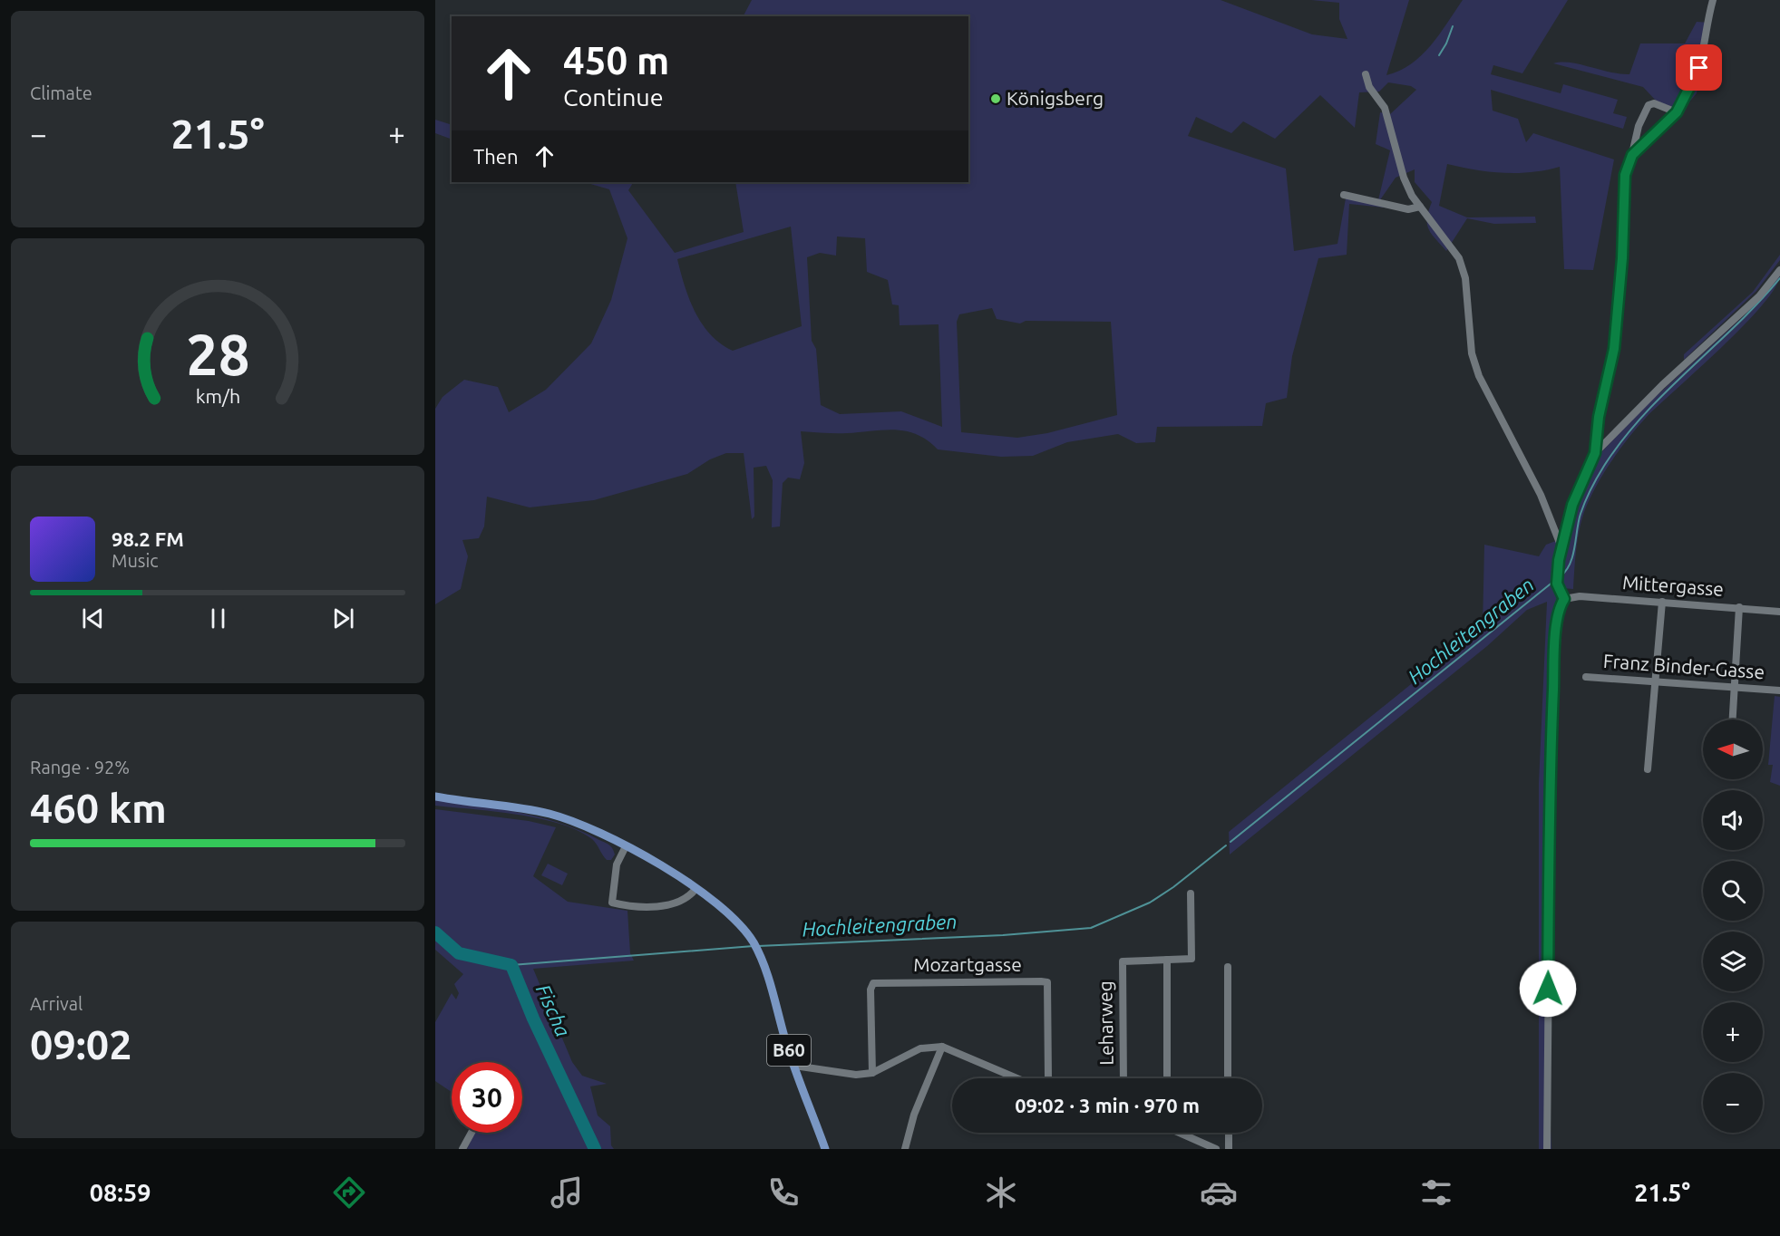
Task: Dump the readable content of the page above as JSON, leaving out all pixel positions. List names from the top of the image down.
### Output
{
  "streets": {
    "main road": ["B60"],
    "street": [
      "Mittergasse",
      "Franz Binder-Gasse",
      "Mozartgasse",
      "Leharweg"
    ]
  },
  "water": ["Hochleitengraben", "Fischa"],
  "places": ["Königsberg"],
  "north": "left",
  "page": {
    "tile": [
      "Climate",
      ["Range · 92%", "460 km"],
      ["Arrival", "09:02"]
    ],
    "turn": ["450 m", "Continue"],
    "heat": ["−", "21.5°", "+"],
    "then": "Then",
    "song": ["98.2 FM", "Music"],
    "map_buttons": ["+", "−"],
    "limit": "30",
    "trip": "09:02 · 3 min · 970 m",
    "tabs": ["08:59", "21.5°"],
    "gauge": ["28", "km/h"]
  }
}
